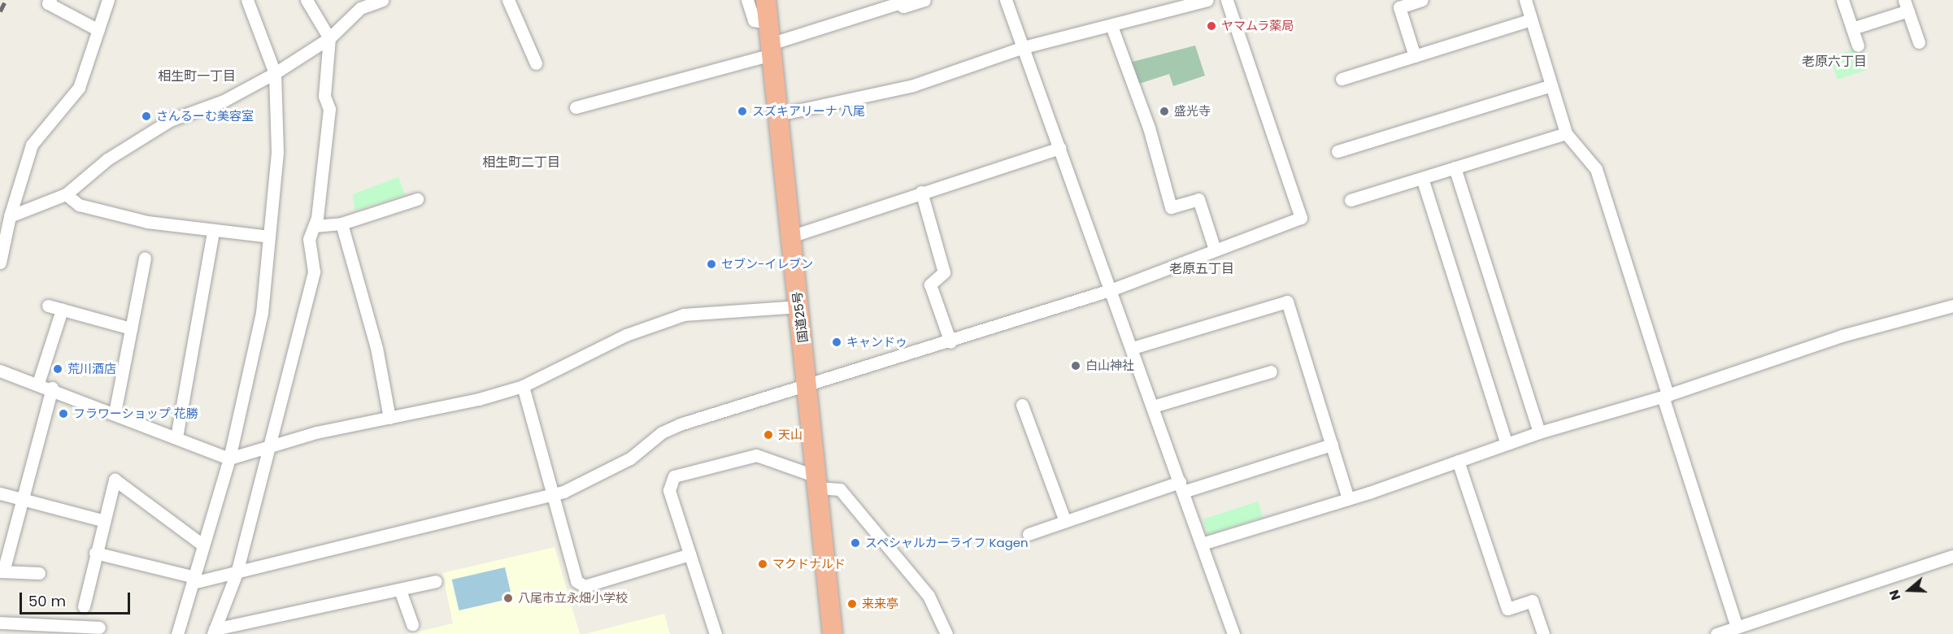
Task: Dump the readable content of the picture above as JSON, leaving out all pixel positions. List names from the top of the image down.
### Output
{
  "streets": {
    "highway": ["国道25号"]
  },
  "districts": [
    "老原六丁目",
    "相生町一丁目",
    "相生町二丁目",
    "老原五丁目"
  ],
  "places": [
    "ヤマムラ薬局",
    "スズキアリーナ 八尾",
    "盛光寺",
    "さんるーむ美容室",
    "セブン-イレブン",
    "キャンドゥ",
    "白山神社",
    "荒川酒店",
    "フラワーショップ 花勝",
    "天山",
    "スペシャルカーライフ Kagen",
    "マクドナルド",
    "八尾市立永畑小学校",
    "来来亭"
  ],
  "scale_bar": "50 m",
  "north": "left"
}
